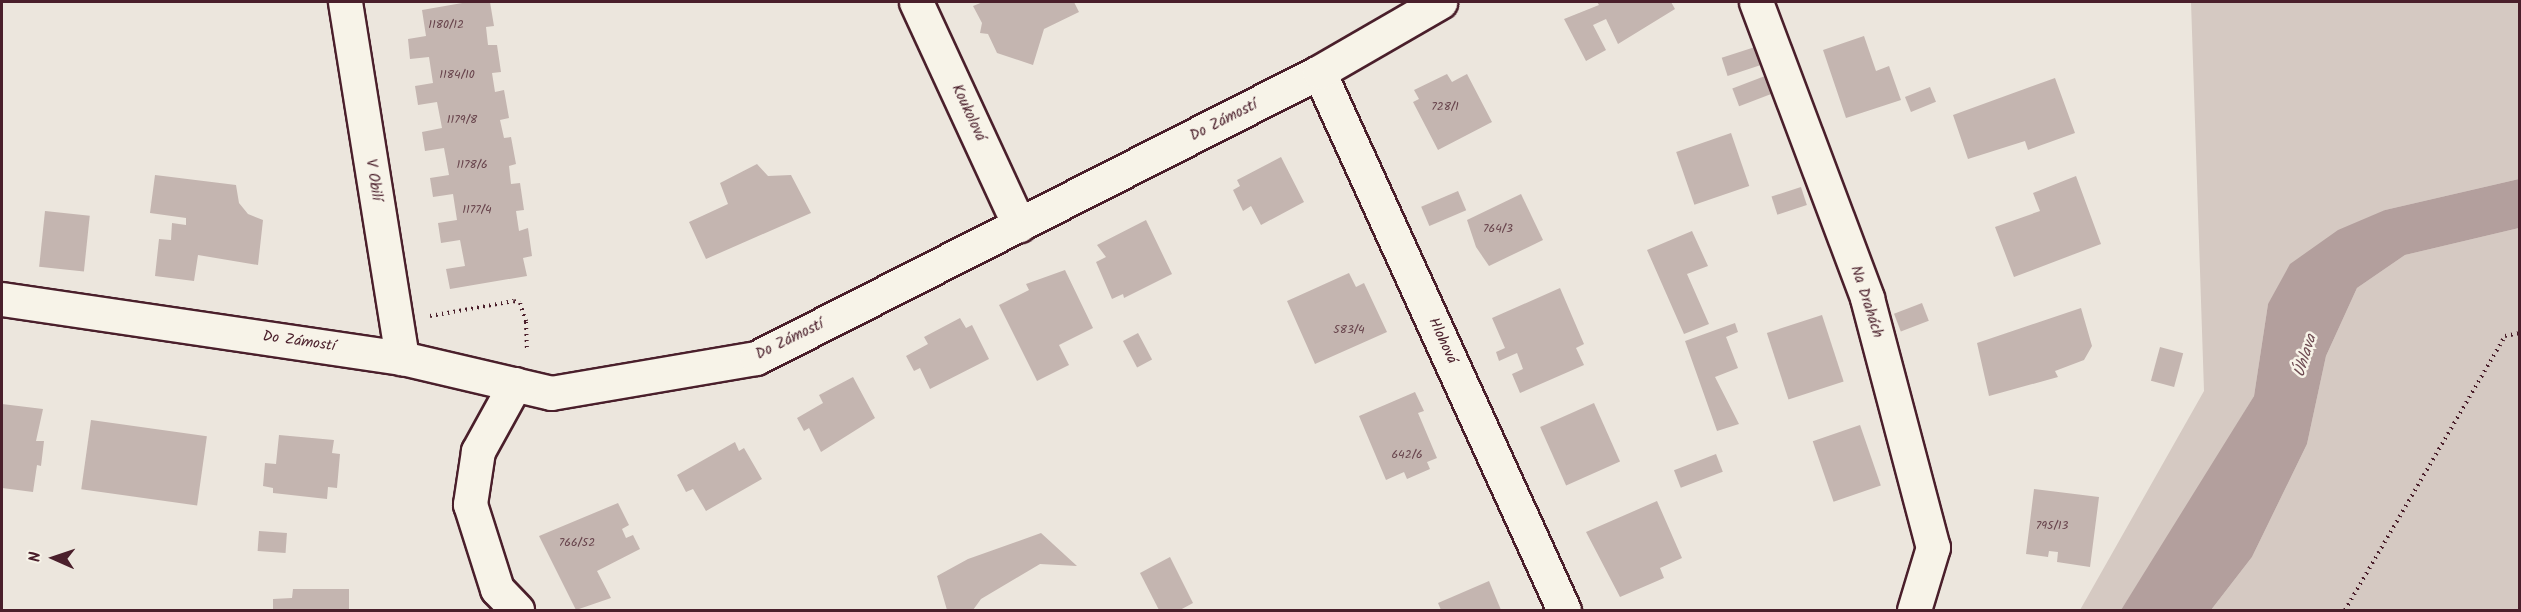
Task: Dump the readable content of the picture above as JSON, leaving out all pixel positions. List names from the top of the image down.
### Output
{
  "streets": {
    "street": [
      "Koukolová",
      "Do Zámostí",
      "V Obilí",
      "Na Drahách",
      "Hlohová"
    ]
  },
  "crossings": [
    ["Koukolová", "Do Zámostí"],
    ["Do Zámostí", "V Obilí"],
    ["Do Zámostí", "Hlohová"]
  ],
  "water": ["Úhlava"],
  "house_numbers": [
    "1180/12",
    "1184/10",
    "728/1",
    "1179/8",
    "1178/6",
    "1177/4",
    "764/3",
    "583/4",
    "642/6",
    "795/13",
    "766/52"
  ],
  "north": "left"
}
